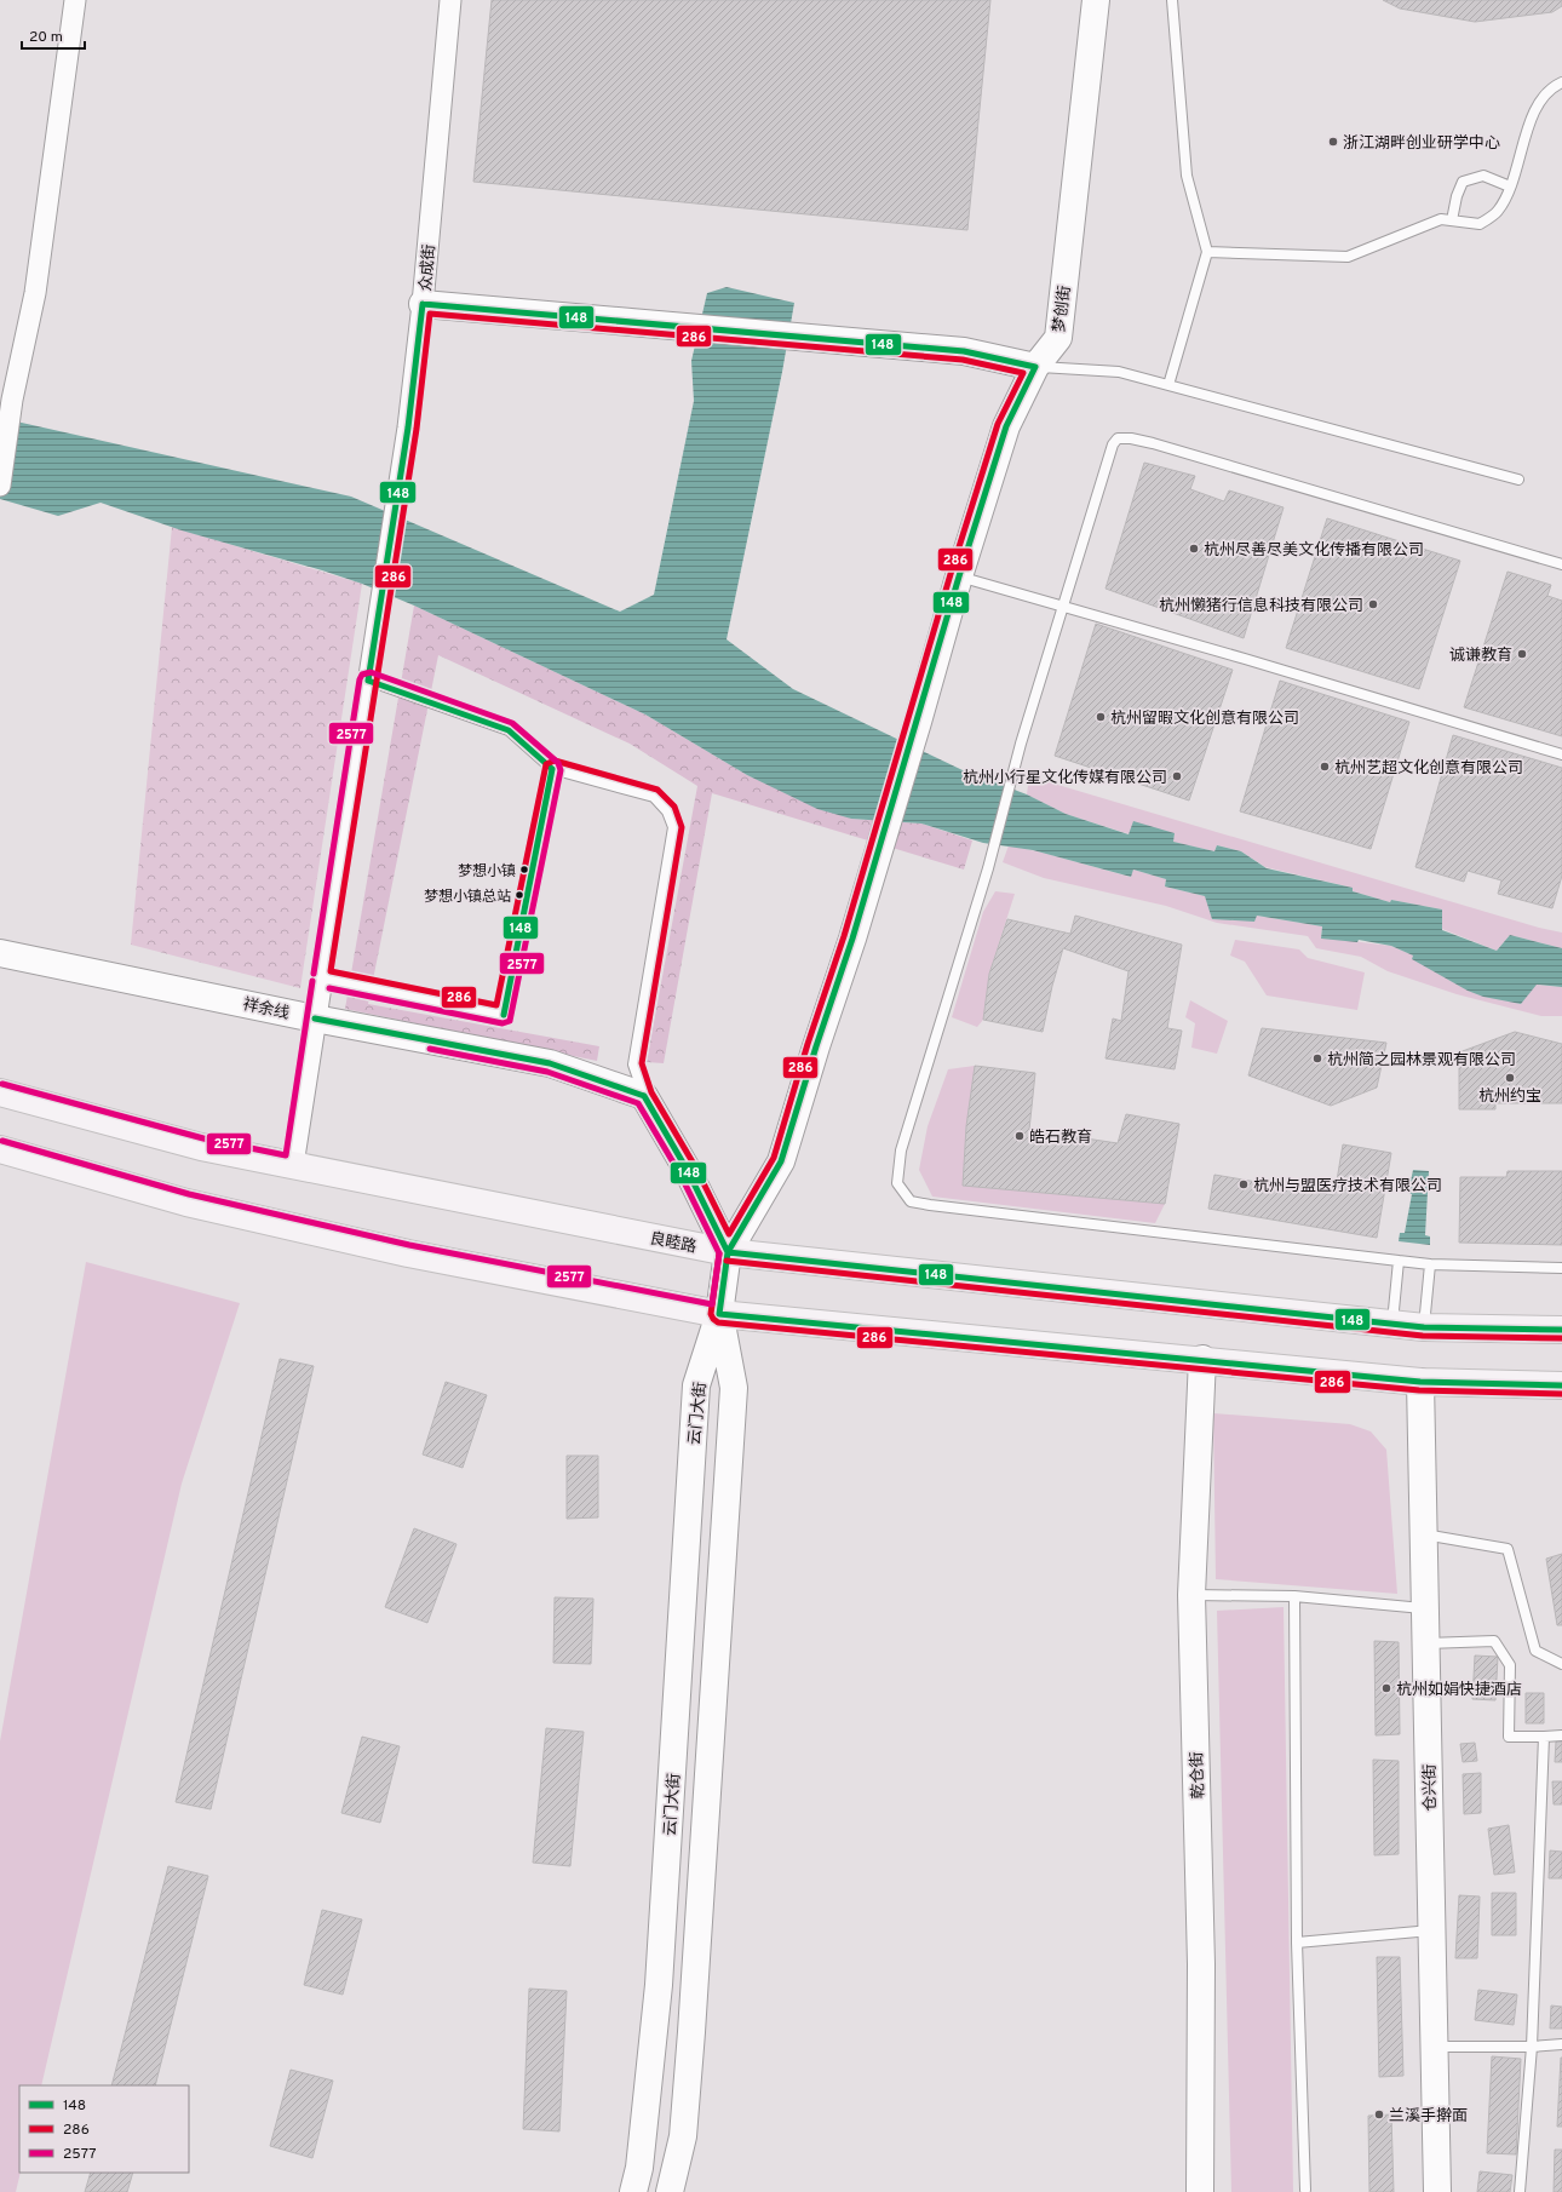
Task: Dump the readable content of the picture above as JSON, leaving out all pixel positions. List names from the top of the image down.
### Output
{
  "streets": {
    "main road": ["良睦路"],
    "street": [
      "众成街",
      "梦创街",
      "祥余线",
      "云门大街",
      "乾仓街",
      "仓兴街"
    ]
  },
  "crossings": [
    ["众成街", "祥余线"],
    ["众成街", "良睦路"],
    ["梦创街", "良睦路"],
    ["梦创街", "云门大街"]
  ],
  "places": [
    "浙江湖畔创业研学中心",
    "杭州尽善尽美文化传播有限公司",
    "杭州懒猪行信息科技有限公司",
    "诚谦教育",
    "杭州留暇文化创意有限公司",
    "杭州艺超文化创意有限公司",
    "杭州小行星文化传媒有限公司",
    "梦想小镇",
    "梦想小镇总站",
    "杭州简之园林景观有限公司",
    "杭州约宝",
    "皓石教育",
    "杭州与盟医疗技术有限公司",
    "杭州如娟快捷酒店",
    "兰溪手擀面"
  ],
  "lines": ["transit line 148", "transit line 286", "transit line 2577"],
  "legend": ["148", "286", "2577"],
  "scale_bar": "20 m"
}
